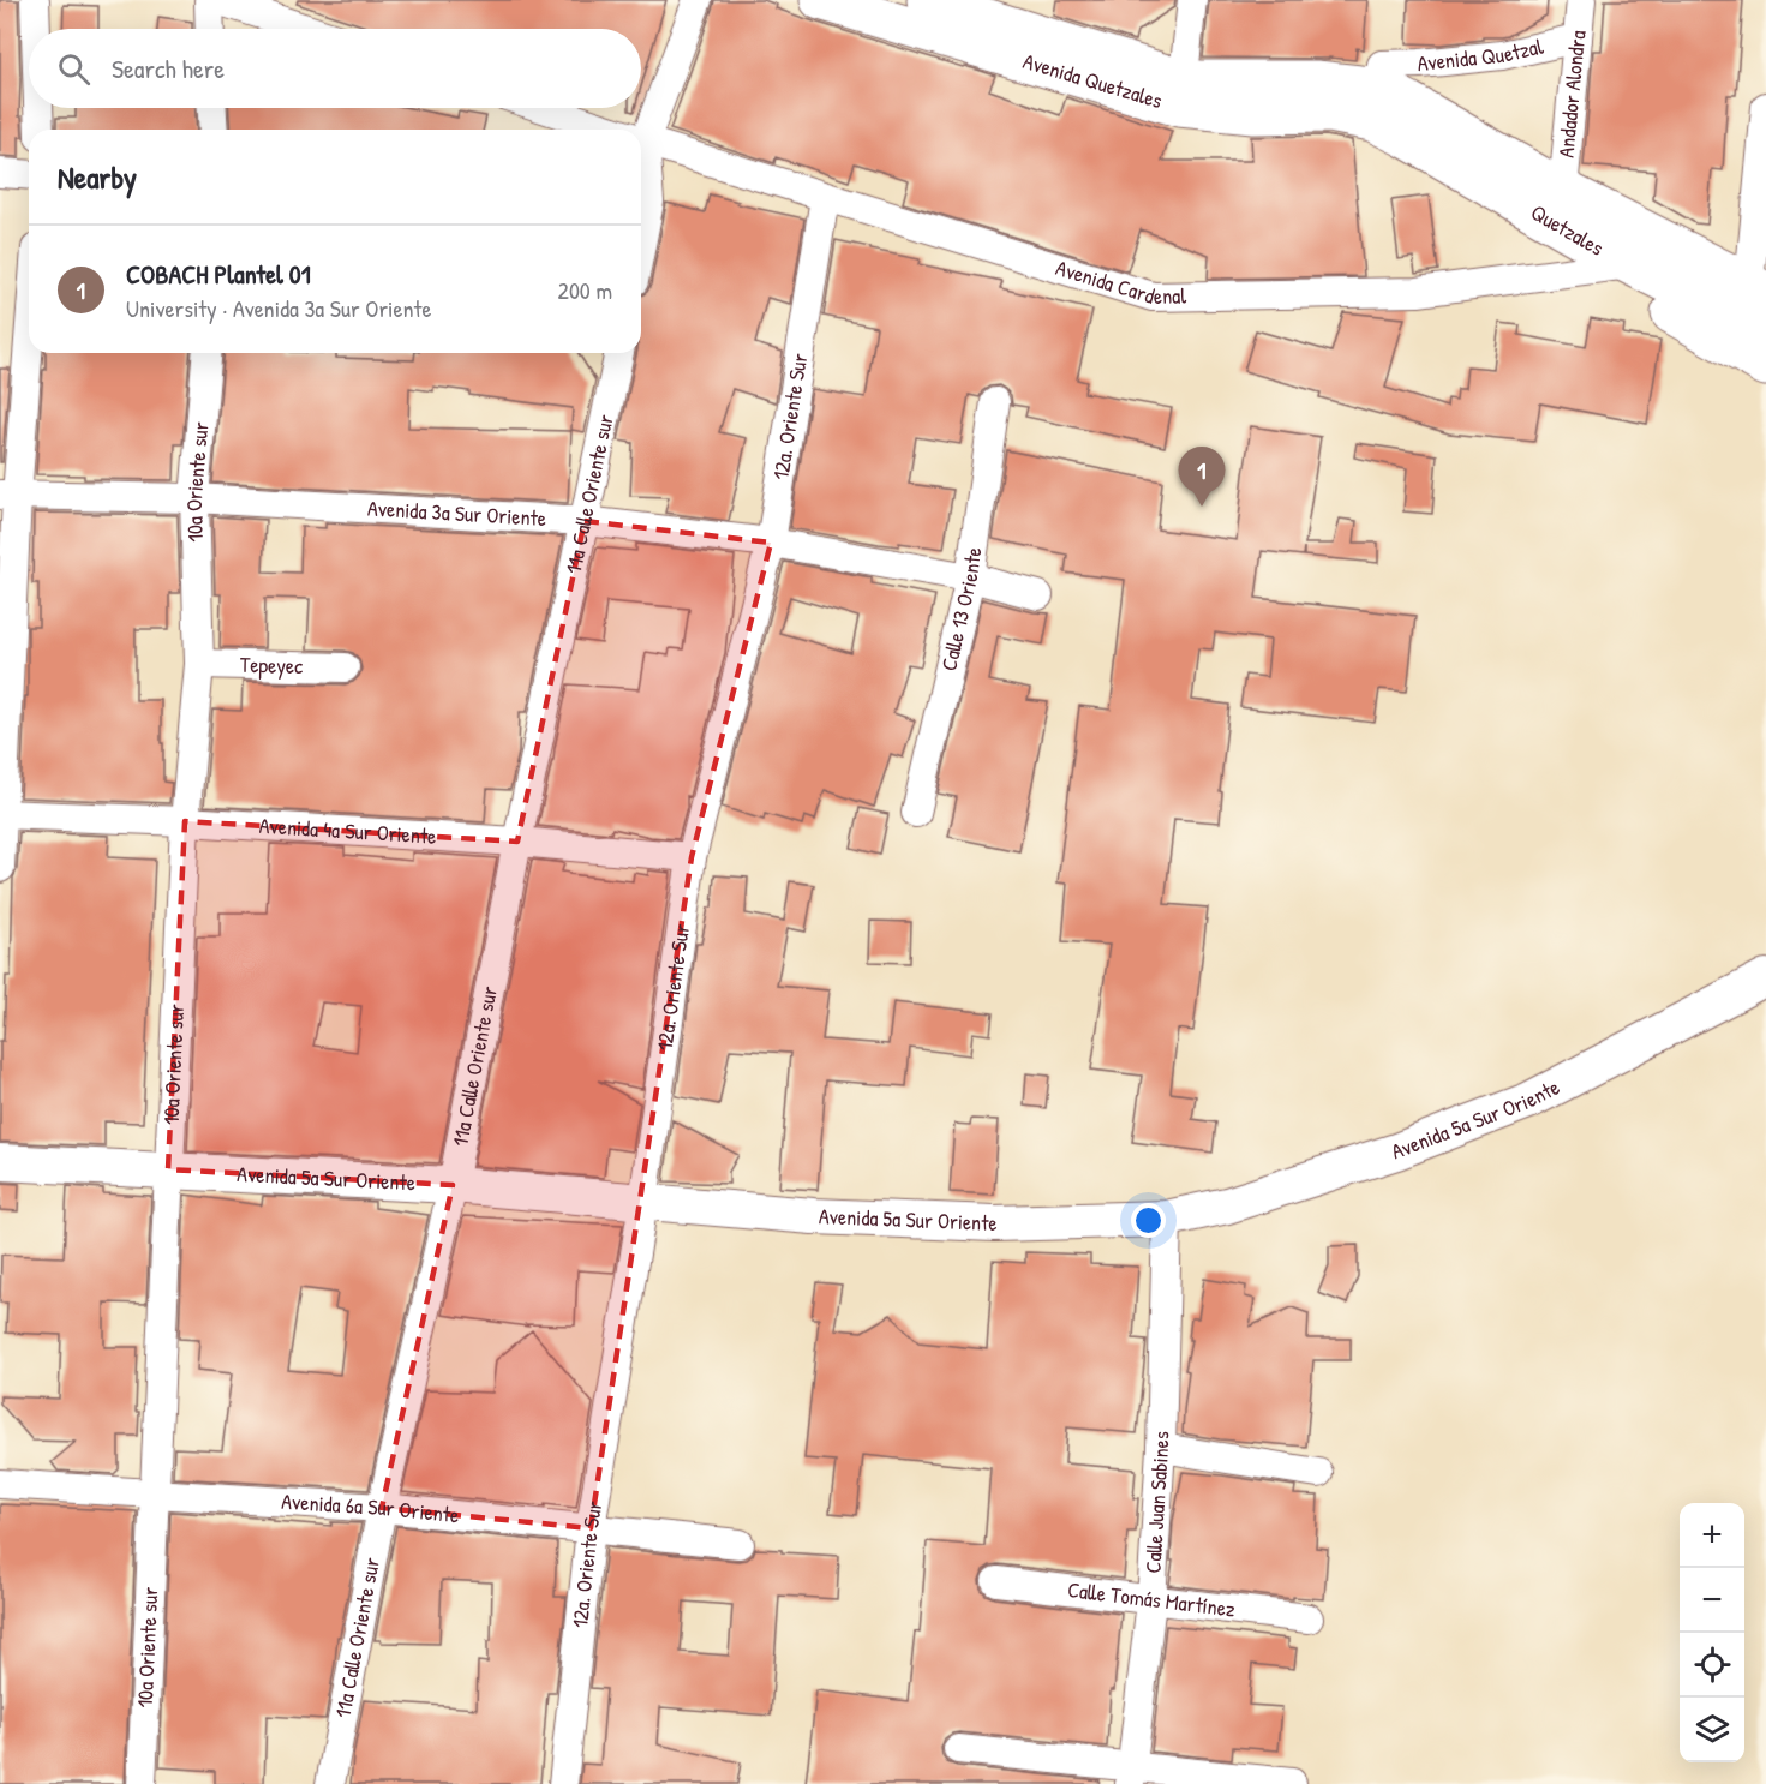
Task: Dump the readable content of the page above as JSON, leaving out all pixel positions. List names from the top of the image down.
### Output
{
  "streets": {
    "main road": ["Avenida Quetzales", "Quetzales"],
    "street": [
      "Avenida Quetzal",
      "Andador Alondra",
      "Avenida Cardenal",
      "12a. Oriente Sur",
      "10a Oriente sur",
      "11a Calle Oriente sur",
      "Avenida 3a Sur Oriente",
      "Calle 13 Oriente",
      "Tepeyec",
      "Avenida 4a Sur Oriente",
      "Avenida 5a Sur Oriente",
      "Calle Juan Sabines",
      "Avenida 6a Sur Oriente",
      "Calle Tomás Martínez"
    ]
  },
  "crossings": [
    ["Avenida Quetzal", "Avenida Quetzales"],
    ["Avenida Quetzal", "Andador Alondra"],
    ["Avenida Quetzal", "Quetzales"],
    ["Avenida Quetzales", "Quetzales"],
    ["Andador Alondra", "Quetzales"],
    ["Quetzales", "Avenida Cardenal"],
    ["Avenida Cardenal", "12a. Oriente Sur"],
    ["12a. Oriente Sur", "Avenida 3a Sur Oriente"],
    ["12a. Oriente Sur", "Avenida 4a Sur Oriente"],
    ["12a. Oriente Sur", "Avenida 5a Sur Oriente"],
    ["12a. Oriente Sur", "Avenida 6a Sur Oriente"],
    ["10a Oriente sur", "Avenida 3a Sur Oriente"],
    ["10a Oriente sur", "Tepeyec"],
    ["10a Oriente sur", "Avenida 4a Sur Oriente"],
    ["10a Oriente sur", "Avenida 5a Sur Oriente"],
    ["10a Oriente sur", "Avenida 6a Sur Oriente"],
    ["11a Calle Oriente sur", "Avenida 3a Sur Oriente"],
    ["11a Calle Oriente sur", "Avenida 4a Sur Oriente"],
    ["11a Calle Oriente sur", "Avenida 5a Sur Oriente"],
    ["11a Calle Oriente sur", "Avenida 6a Sur Oriente"],
    ["Avenida 3a Sur Oriente", "Calle 13 Oriente"],
    ["Avenida 5a Sur Oriente", "Calle Juan Sabines"],
    ["Calle Juan Sabines", "Calle Tomás Martínez"]
  ],
  "page": {
    "search": "Search here",
    "heading": "Nearby",
    "list": [
      {
        "mark": "1",
        "name": "COBACH Plantel 01",
        "note": "University · Avenida 3a Sur Oriente",
        "value": "200 m"
      }
    ],
    "pins": "1",
    "map_buttons": ["+", "−"]
  }
}
